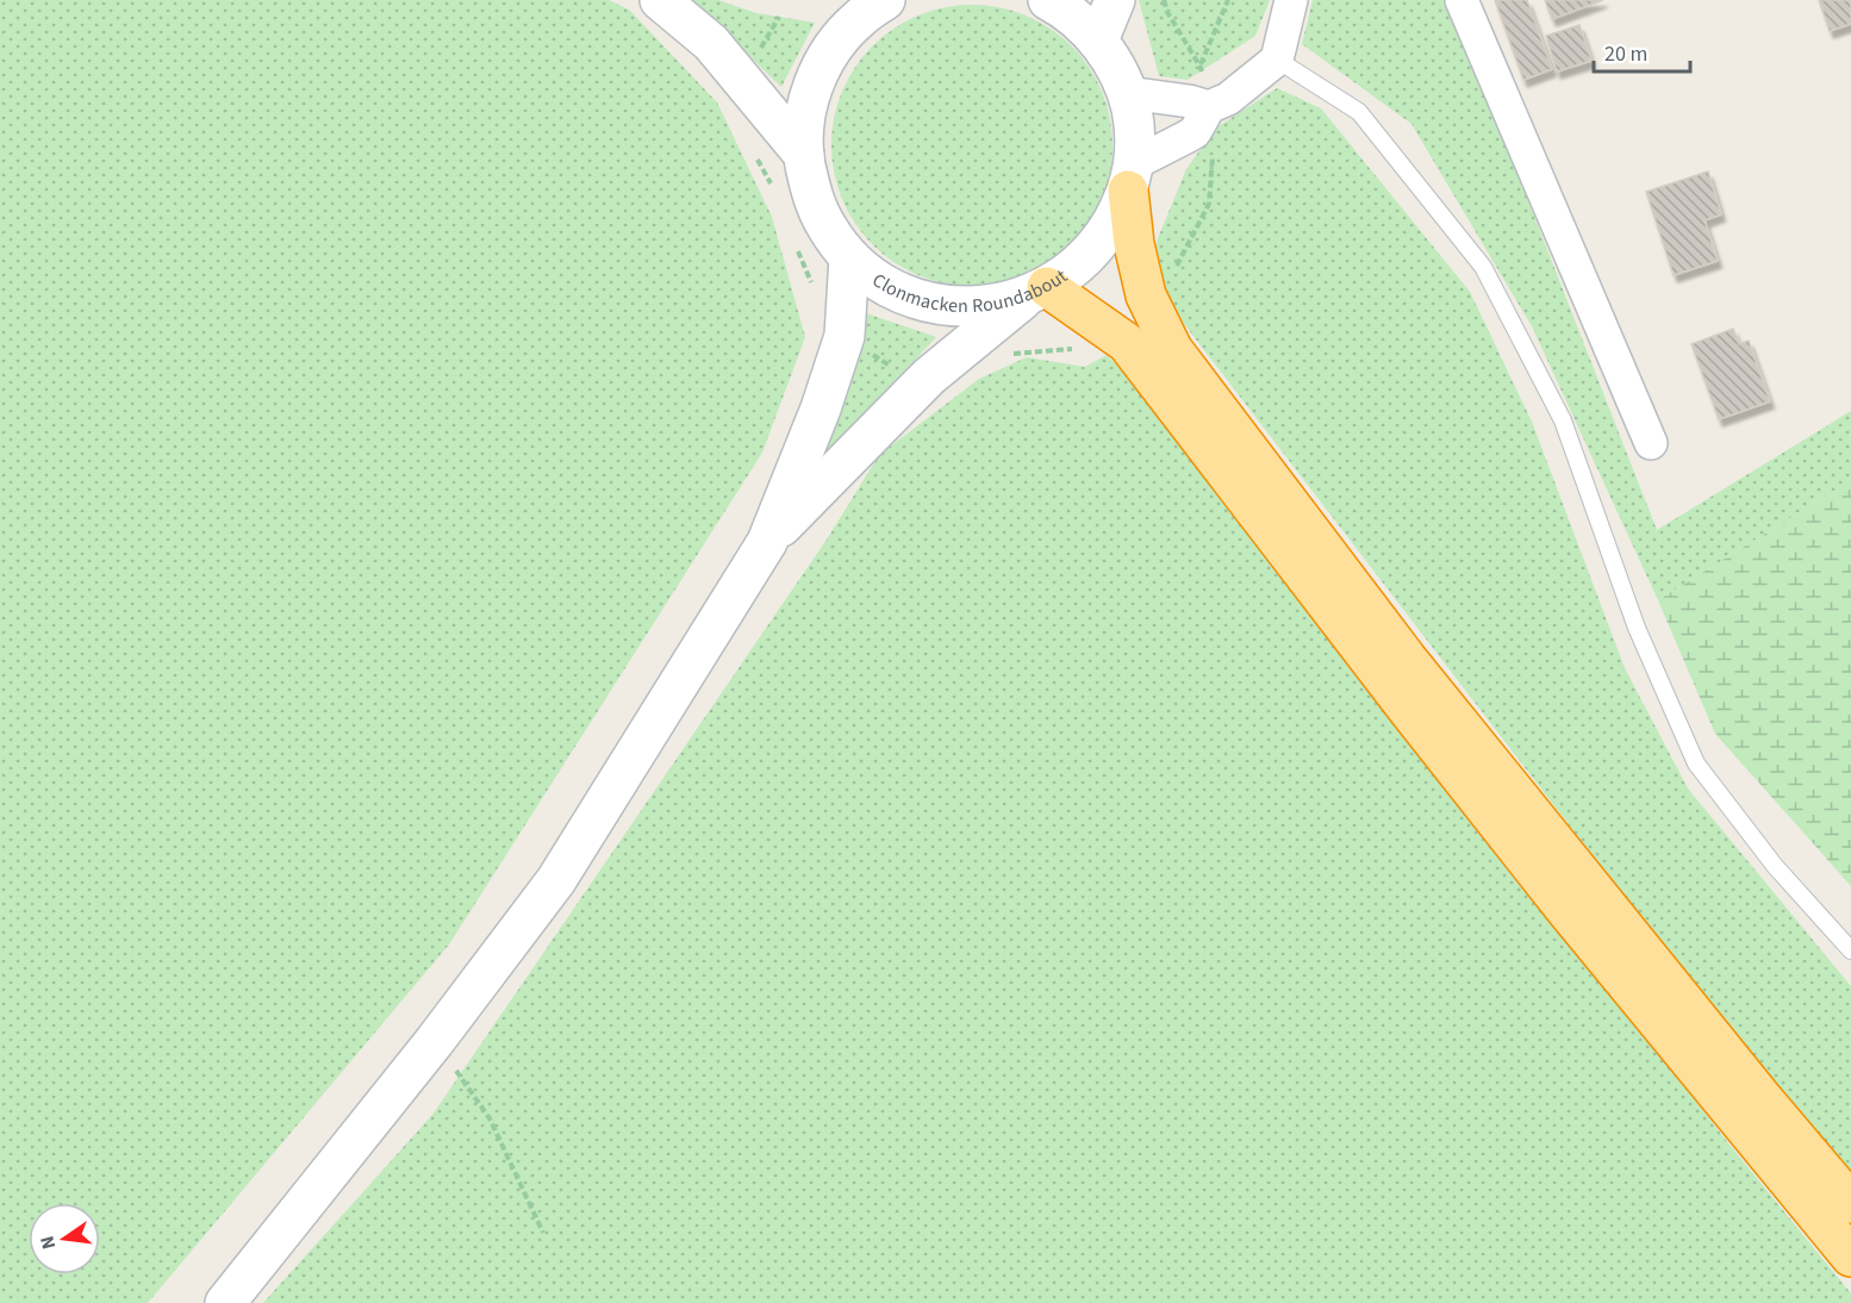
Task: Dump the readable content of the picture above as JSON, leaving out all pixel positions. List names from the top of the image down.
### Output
{
  "streets": {
    "main road": ["Clonmacken Roundabout"]
  },
  "scale_bar": "20 m",
  "north": "left"
}
